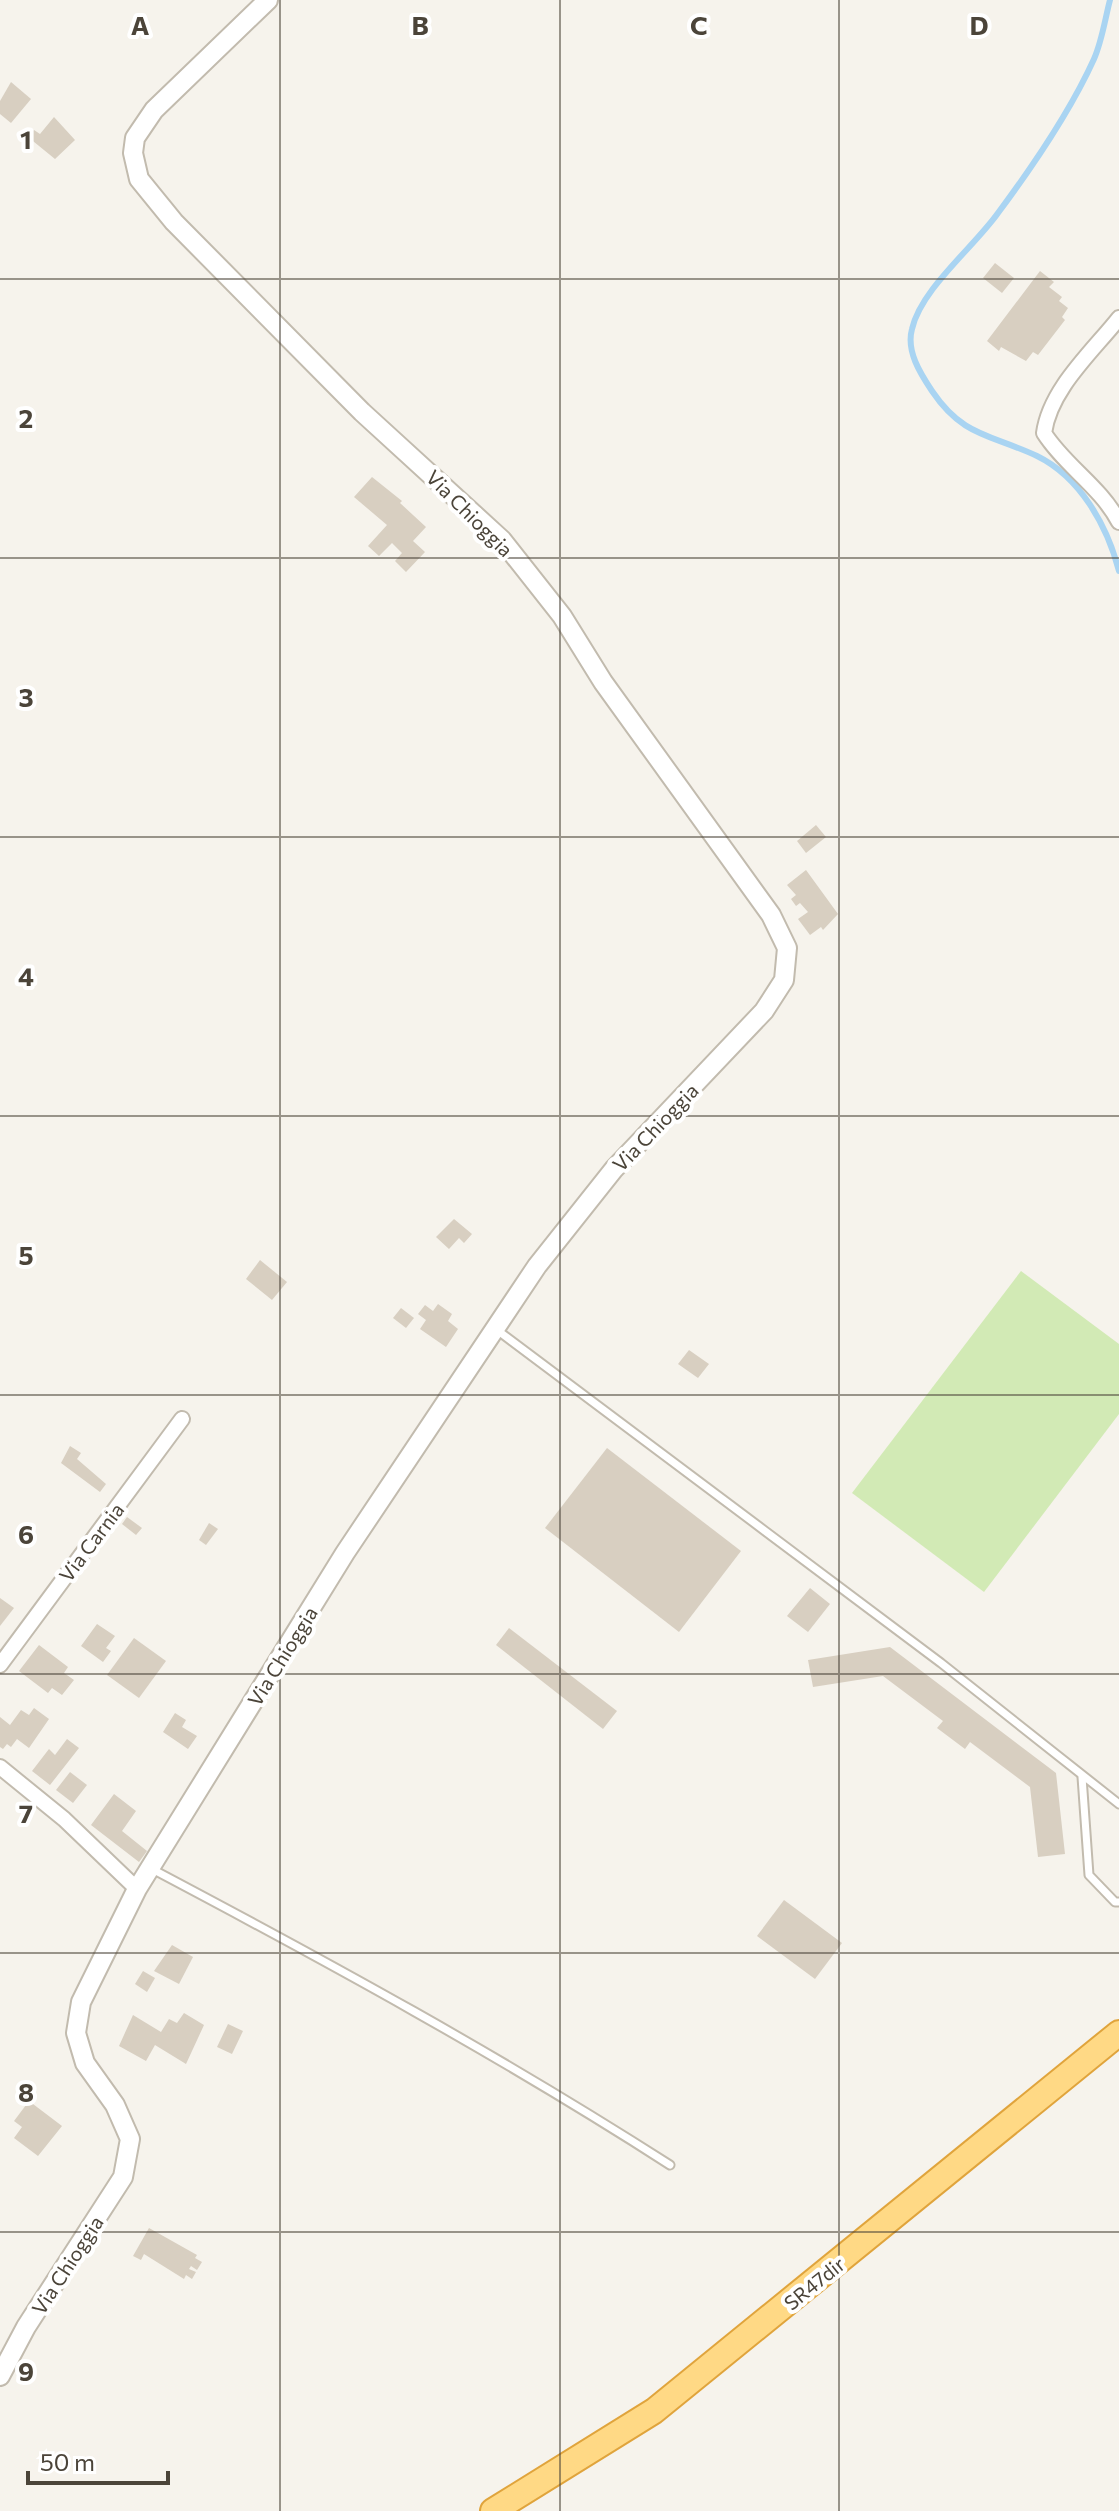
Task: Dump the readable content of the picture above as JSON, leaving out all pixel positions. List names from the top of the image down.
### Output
{
  "streets": {
    "highway": ["SR47dir"],
    "street": ["Via Chioggia", "Via Carnia"]
  },
  "scale_bar": "50 m",
  "grid": {
    "columns": [
      "A",
      "B",
      "C",
      "D"
    ],
    "rows": [
      "1",
      "2",
      "3",
      "4",
      "5",
      "6",
      "7",
      "8",
      "9"
    ]
  }
}
